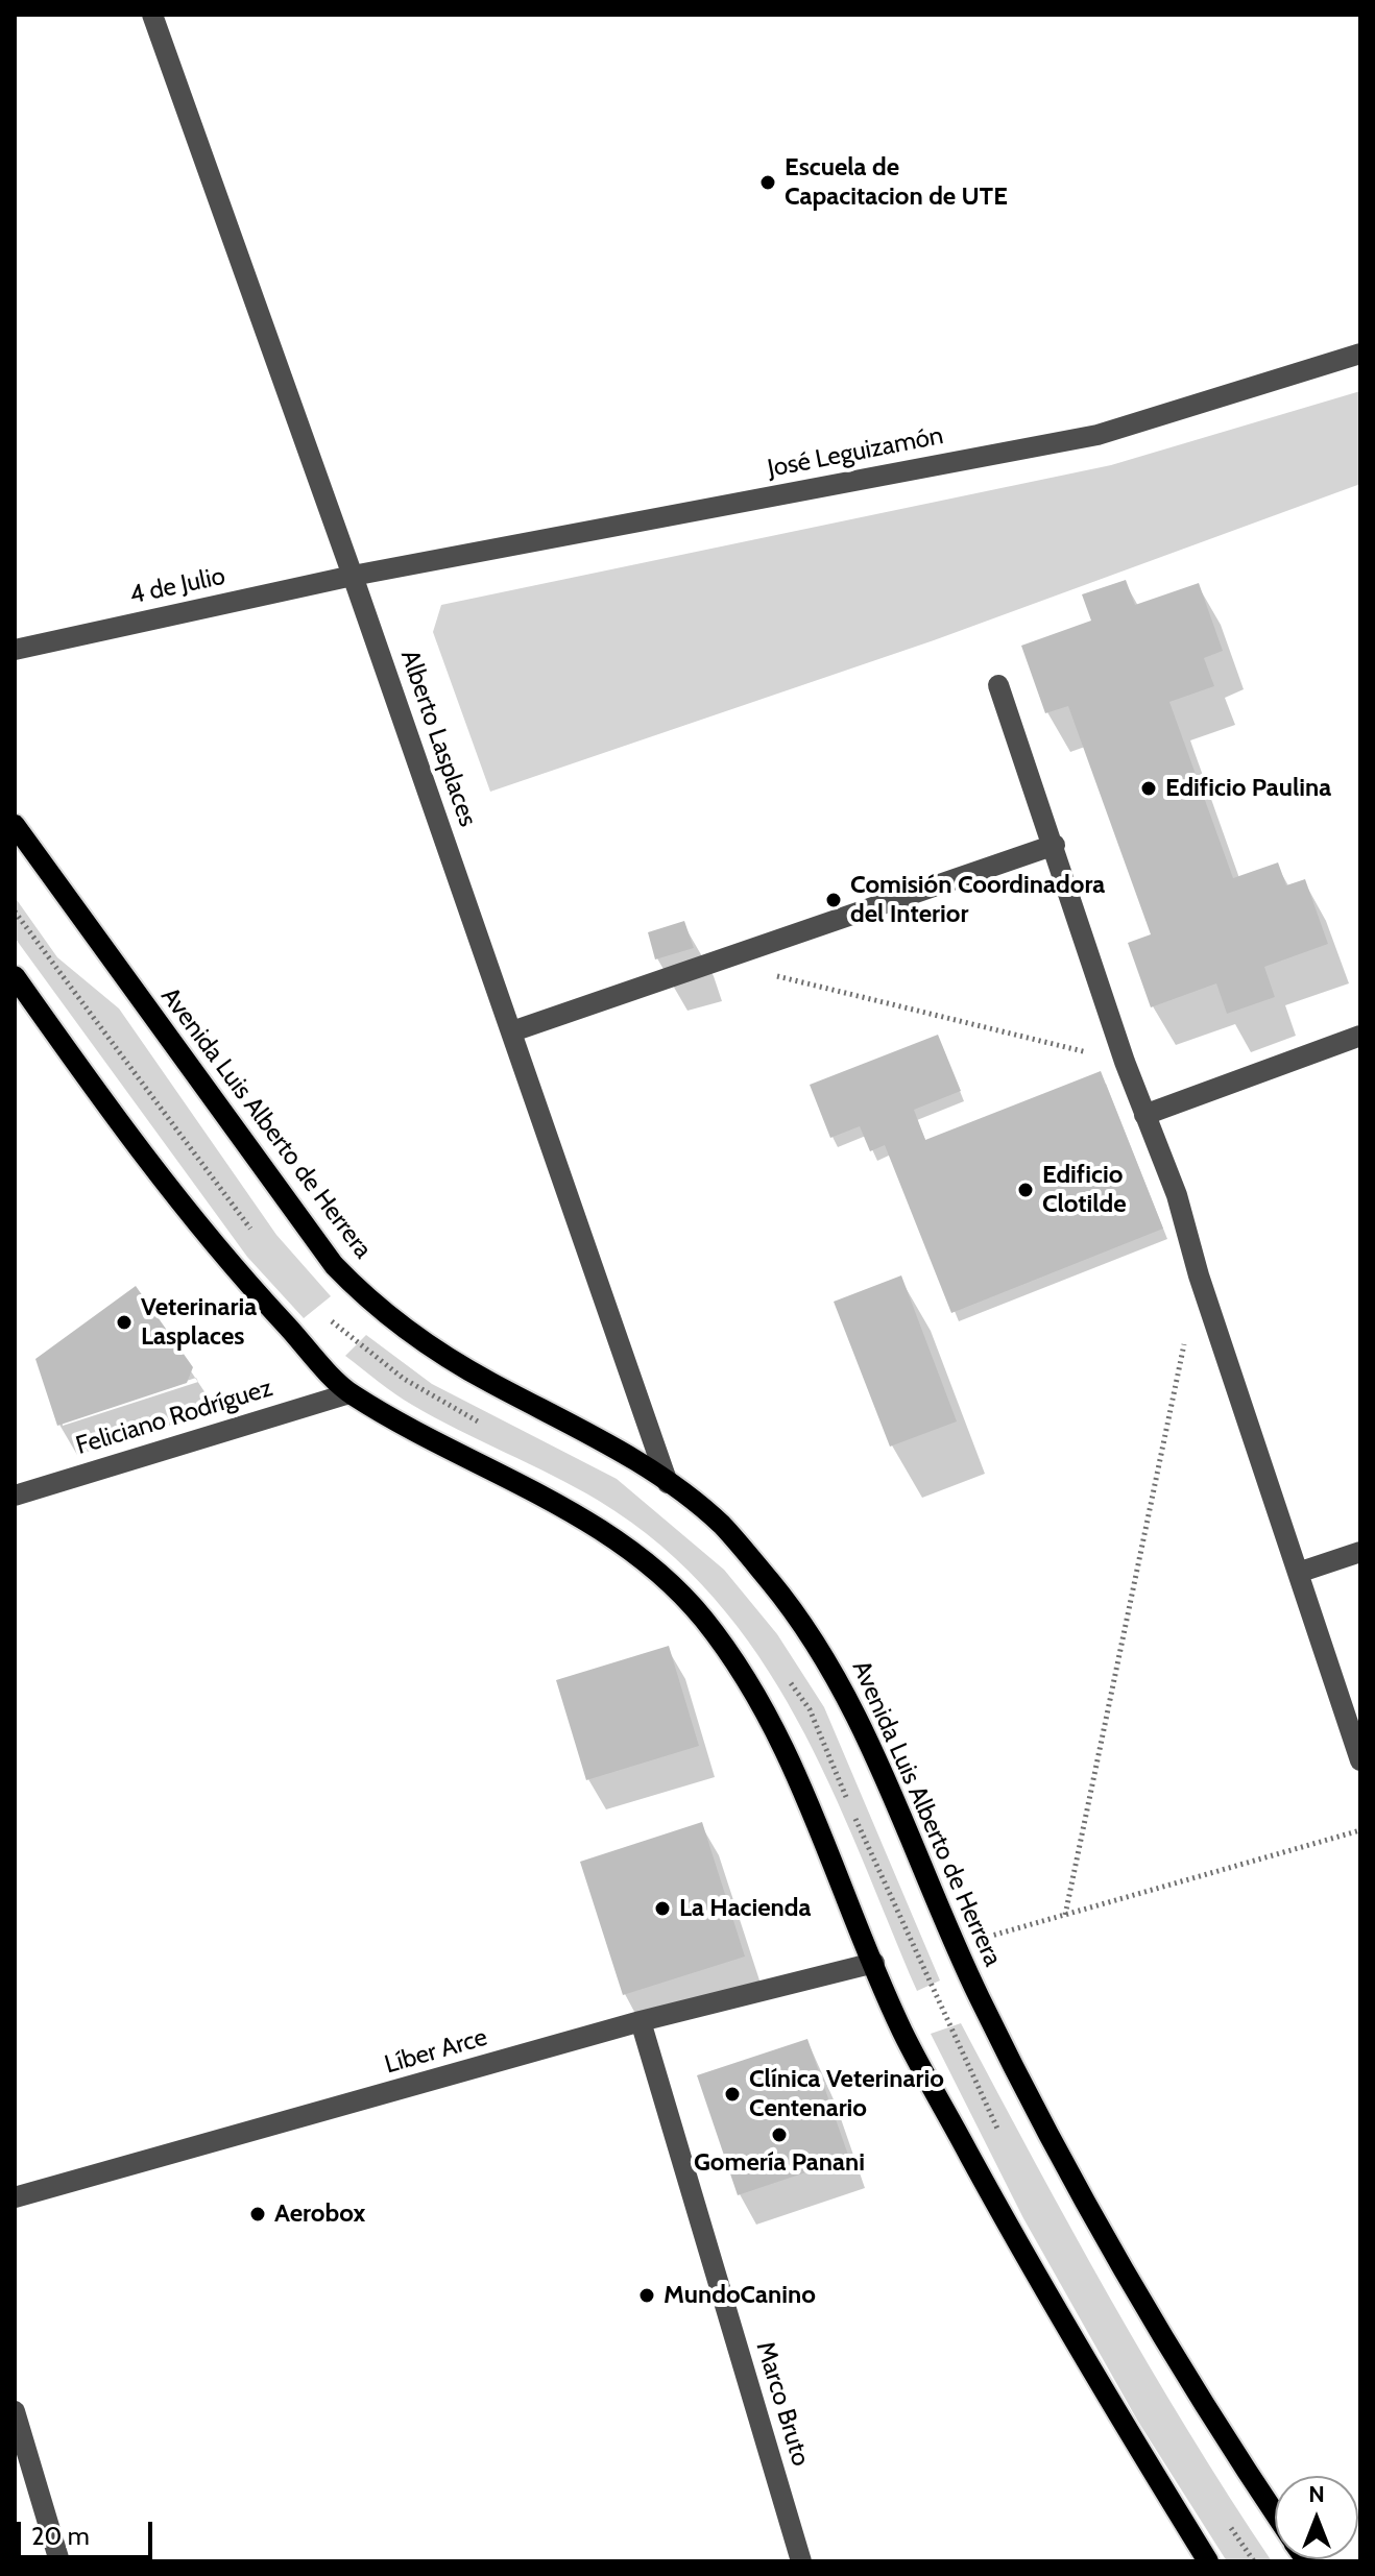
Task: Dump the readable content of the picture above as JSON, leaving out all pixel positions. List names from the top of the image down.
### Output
{
  "streets": {
    "main road": ["Avenida Luis Alberto de Herrera"],
    "street": [
      "José Leguizamón",
      "4 de Julio",
      "Alberto Lasplaces",
      "Feliciano Rodríguez",
      "Líber Arce",
      "Marco Bruto"
    ]
  },
  "crossings": [
    ["José Leguizamón", "4 de Julio"],
    ["José Leguizamón", "Alberto Lasplaces"],
    ["4 de Julio", "Alberto Lasplaces"],
    ["Alberto Lasplaces", "Avenida Luis Alberto de Herrera"],
    ["Líber Arce", "Marco Bruto"]
  ],
  "places": [
    "Escuela de Capacitacion de UTE",
    "Edificio Paulina",
    "Comisión Coordinadora del Interior",
    "Edificio Clotilde",
    "Veterinaria Lasplaces",
    "La Hacienda",
    "Clínica Veterinario Centenario",
    "Gomería Panani",
    "Aerobox",
    "MundoCanino"
  ],
  "scale_bar": "20 m",
  "north": "top"
}
